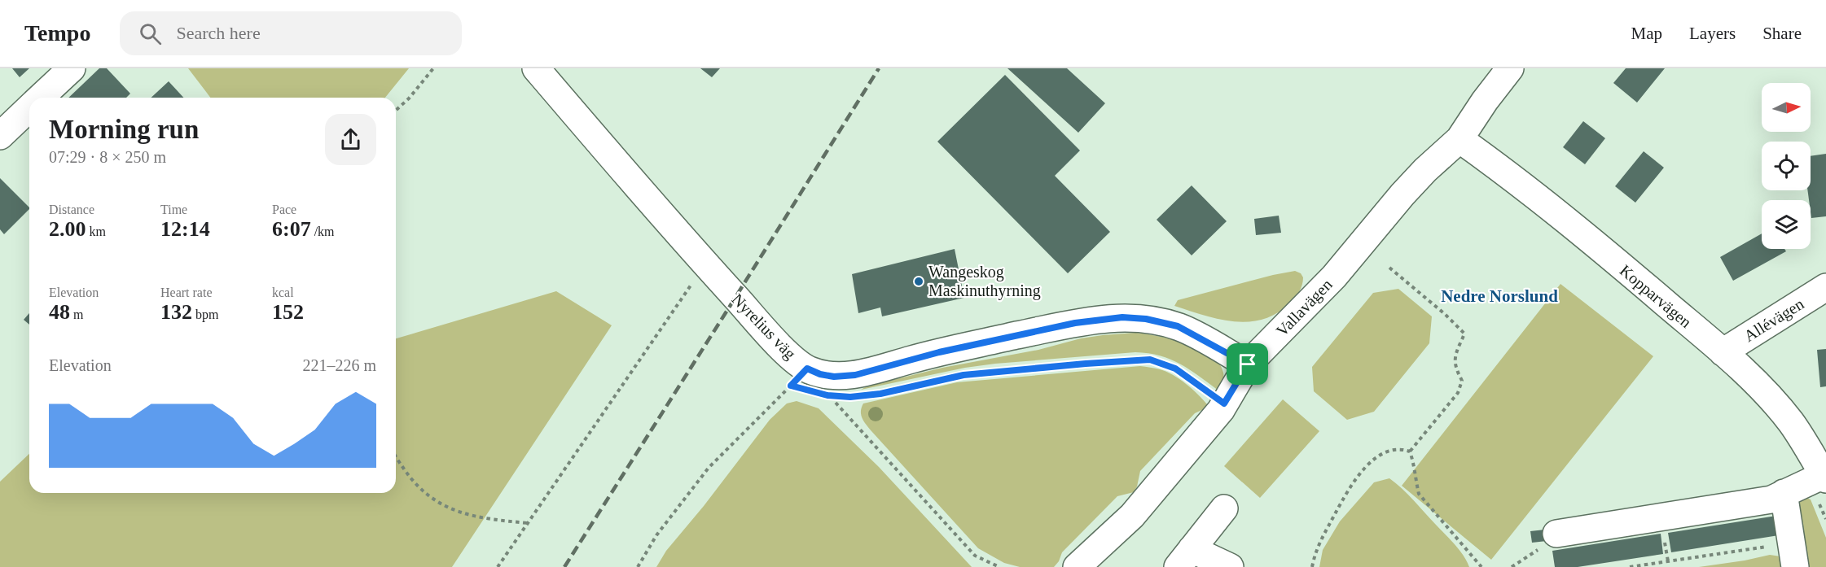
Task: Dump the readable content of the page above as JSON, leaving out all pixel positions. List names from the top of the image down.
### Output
{
  "streets": {
    "street": [
      "Kopparvägen",
      "Vallavägen",
      "Allévägen",
      "Nyrelius väg"
    ]
  },
  "crossings": [
    ["Kopparvägen", "Vallavägen"],
    ["Kopparvägen", "Allévägen"],
    ["Vallavägen", "Nyrelius väg"]
  ],
  "districts": ["Nedre Norslund"],
  "places": ["Wangeskog Maskinuthyrning"],
  "north": "right",
  "page": {
    "header": "Tempo",
    "search": "Search here",
    "nav": ["Map", "Layers", "Share"],
    "heading": ["Morning run", "07:29 · 8 × 250 m"],
    "stats": [
      ["Distance", "2.00 km"],
      ["Time", "12:14"],
      ["Pace", "6:07 /km"],
      ["Elevation", "48 m"],
      ["Heart rate", "132 bpm"],
      ["kcal", "152"]
    ],
    "chart": ["Elevation", "221–226 m"]
  }
}
